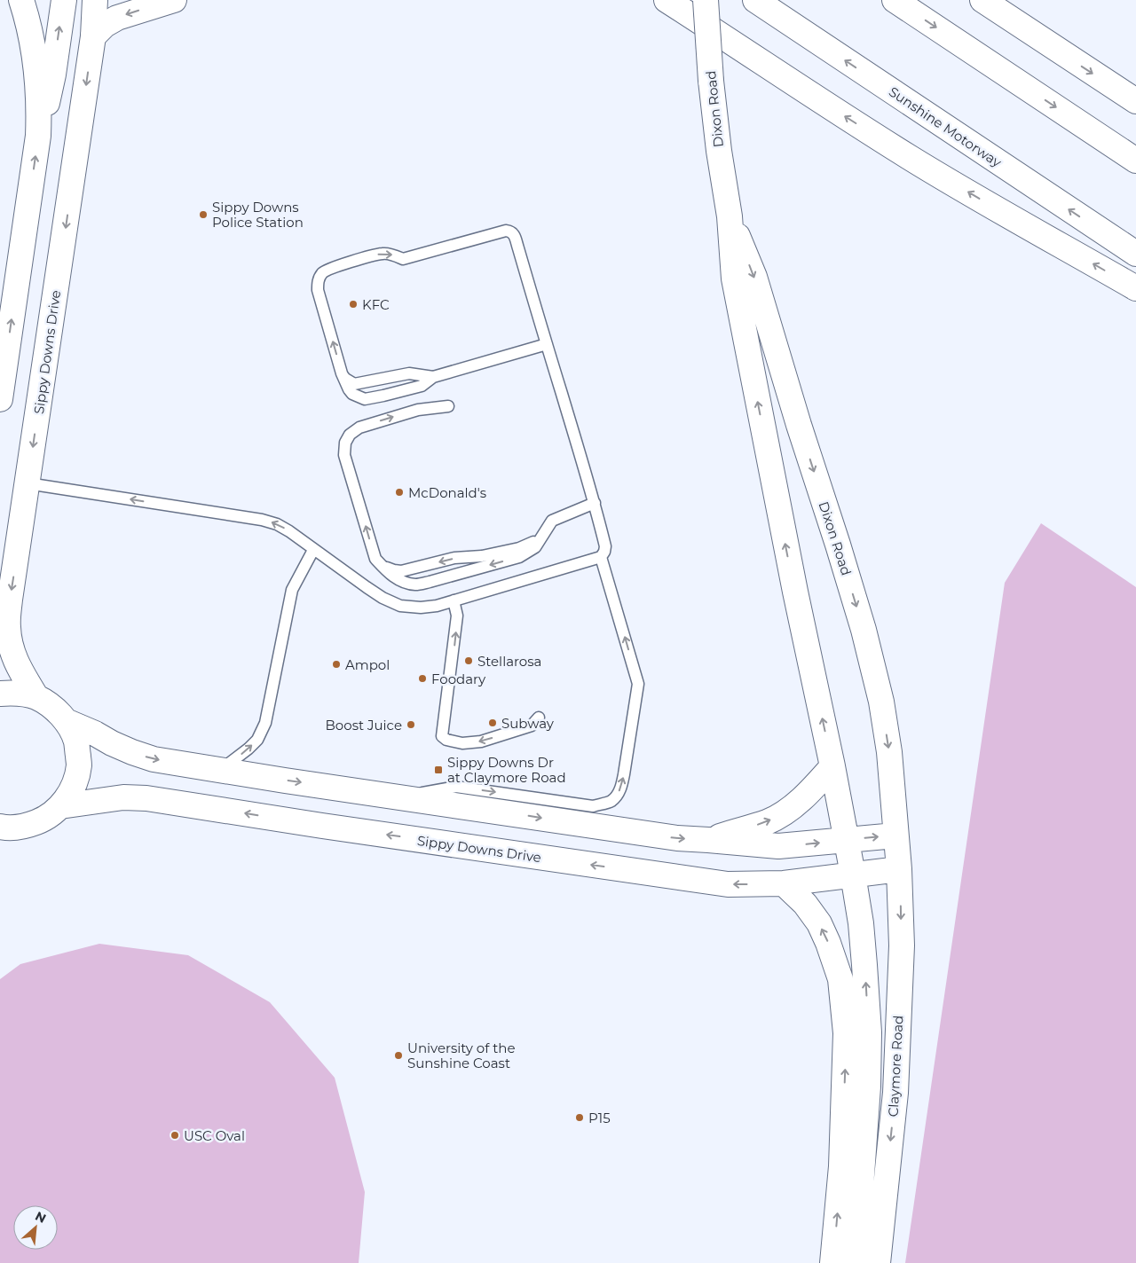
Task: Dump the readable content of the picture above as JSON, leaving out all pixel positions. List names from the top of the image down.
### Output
{
  "streets": {
    "main road": [
      "Dixon Road",
      "Sunshine Motorway",
      "Sippy Downs Drive",
      "Claymore Road"
    ]
  },
  "crossings": [
    ["Dixon Road", "Sippy Downs Drive"],
    ["Dixon Road", "Claymore Road"],
    ["Sippy Downs Drive", "Claymore Road"]
  ],
  "places": {
    "other": [
      "Sippy Downs Police Station",
      "KFC",
      "McDonald's",
      "Stellarosa",
      "Ampol",
      "Foodary",
      "Subway",
      "Boost Juice",
      "University of the Sunshine Coast",
      "P15",
      "USC Oval"
    ],
    "transit": ["Sippy Downs Dr at Claymore Road"]
  },
  "north": "top right"
}
